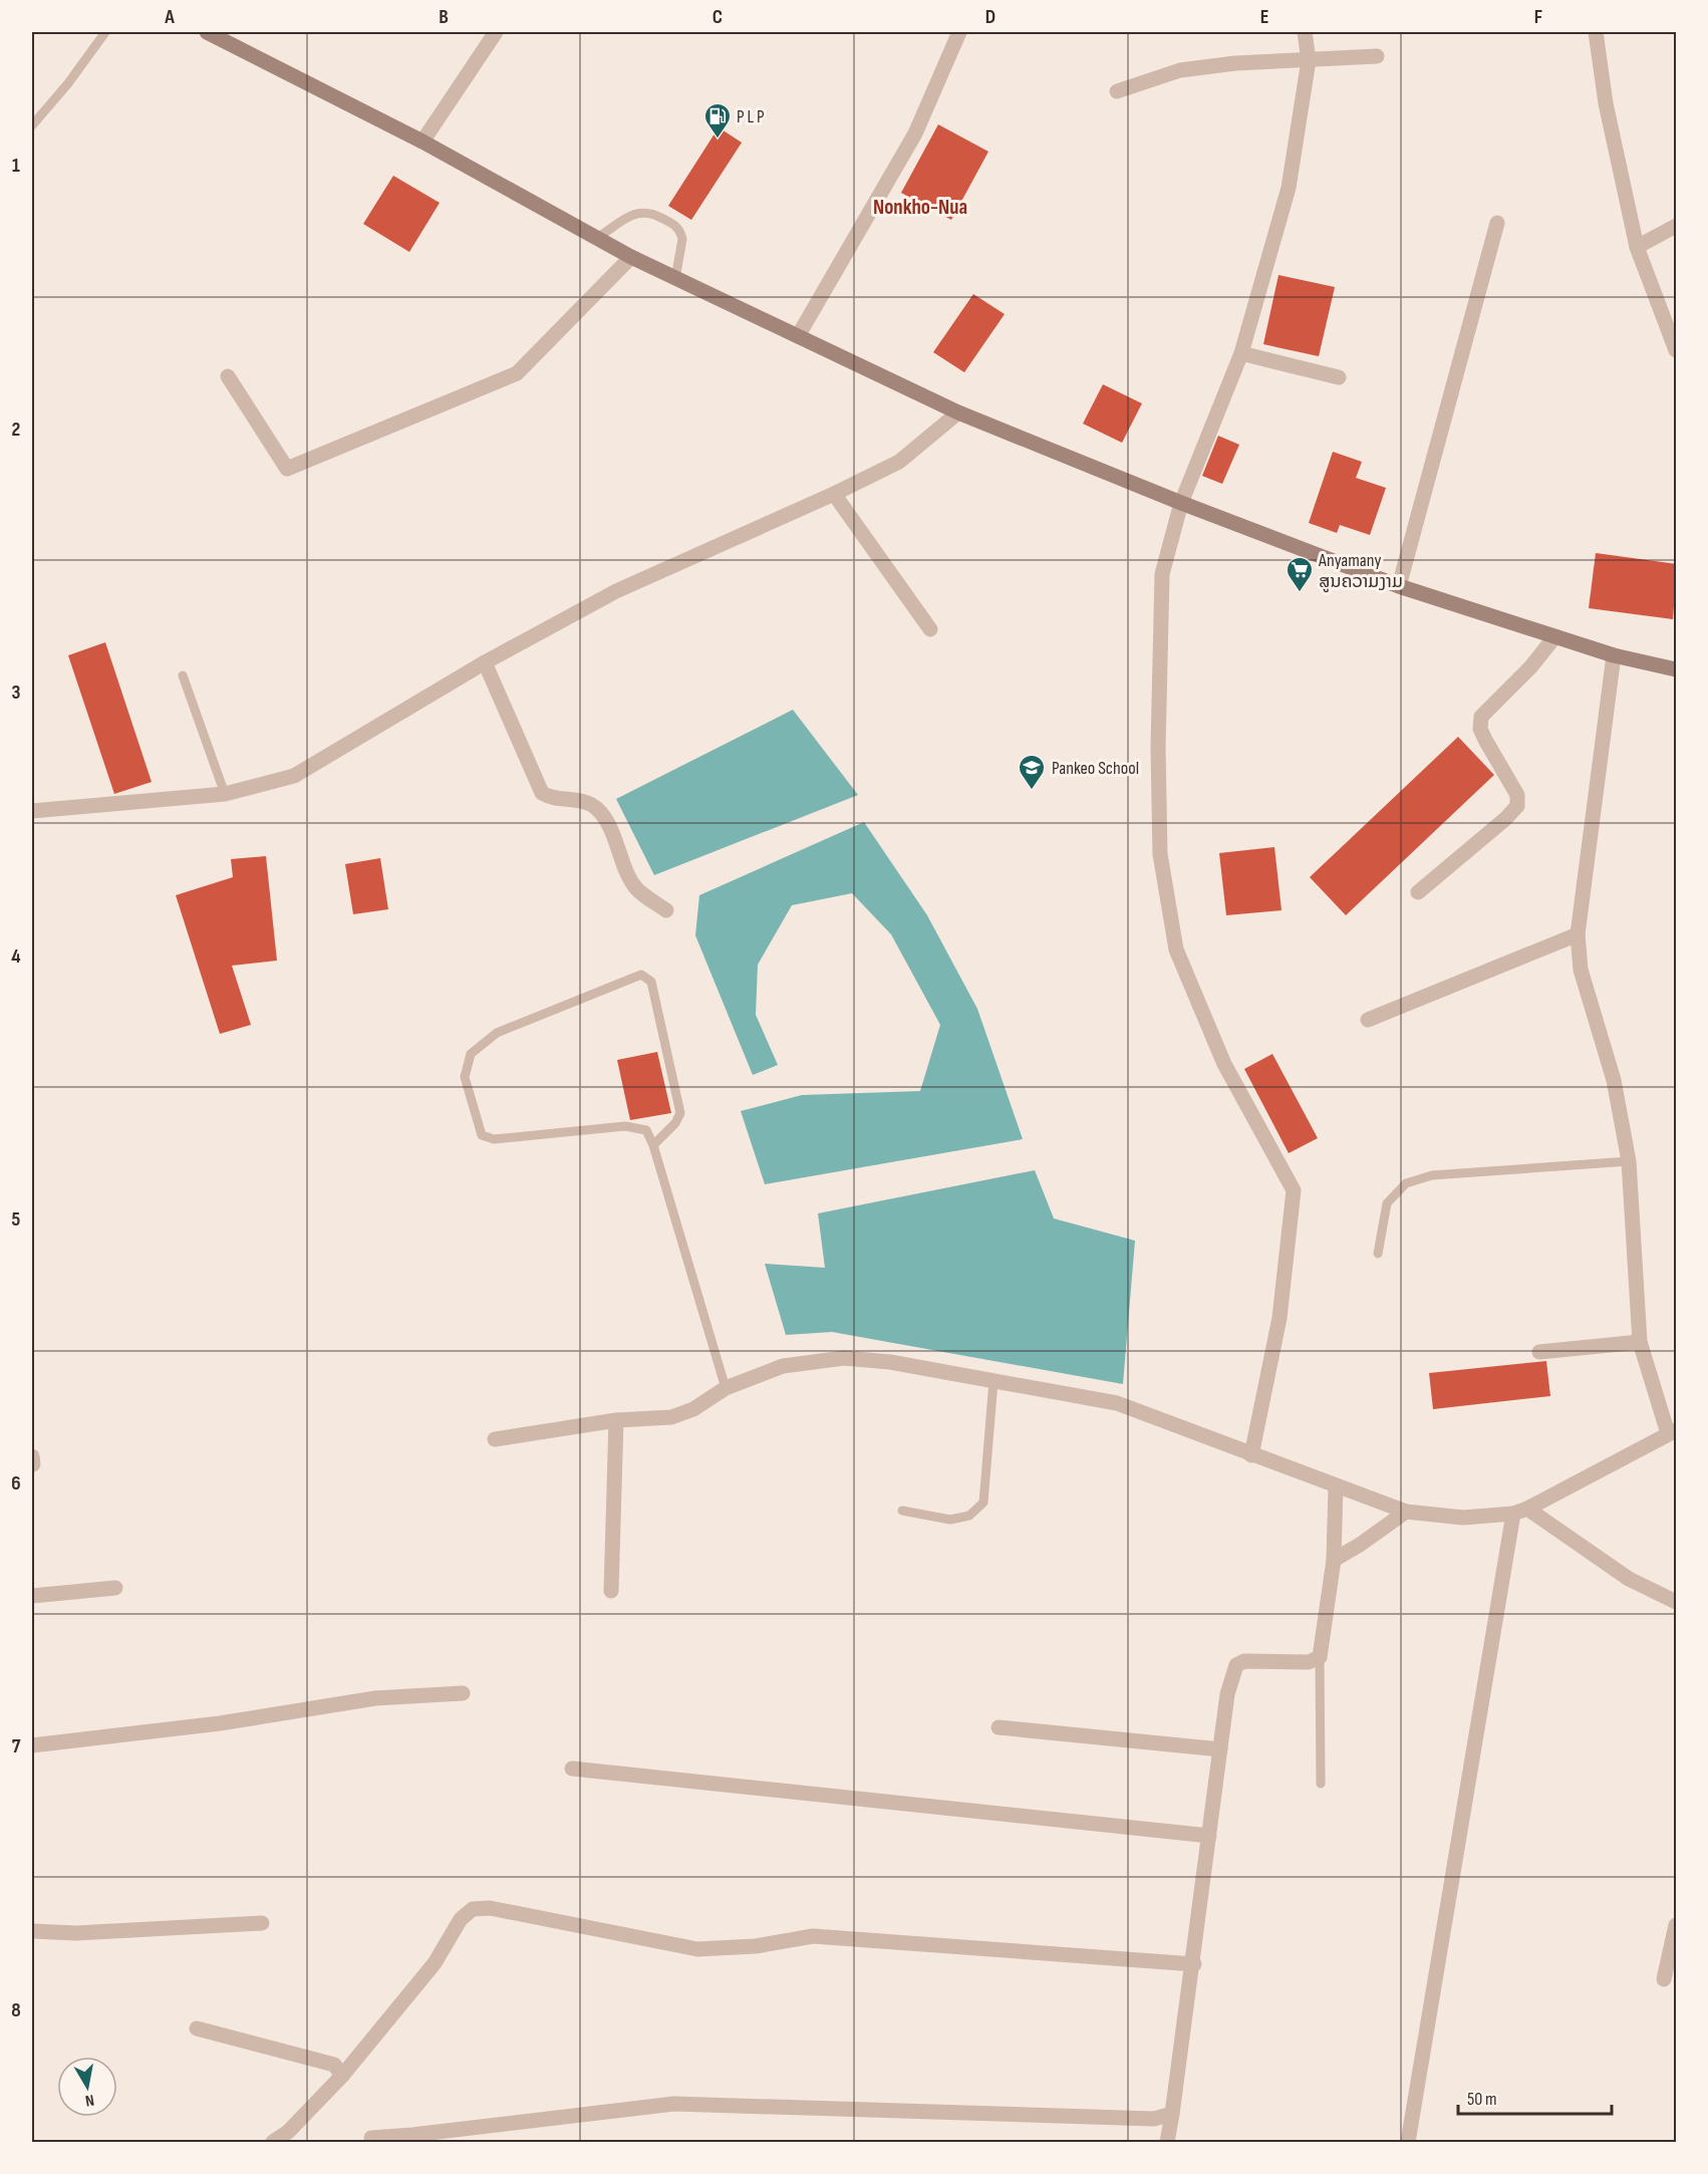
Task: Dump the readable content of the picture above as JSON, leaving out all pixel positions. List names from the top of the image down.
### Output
{
  "districts": ["Nonkho-Nua"],
  "places": {
    "fuel station": ["P L P"],
    "supermarket": ["Anyamany ສູນຄວາມງາມ"],
    "school or university": ["Pankeo School"]
  },
  "scale_bar": "50 m",
  "north": "bottom",
  "grid": {
    "columns": [
      "A",
      "B",
      "C",
      "D",
      "E",
      "F"
    ],
    "rows": [
      "1",
      "2",
      "3",
      "4",
      "5",
      "6",
      "7",
      "8"
    ]
  }
}
